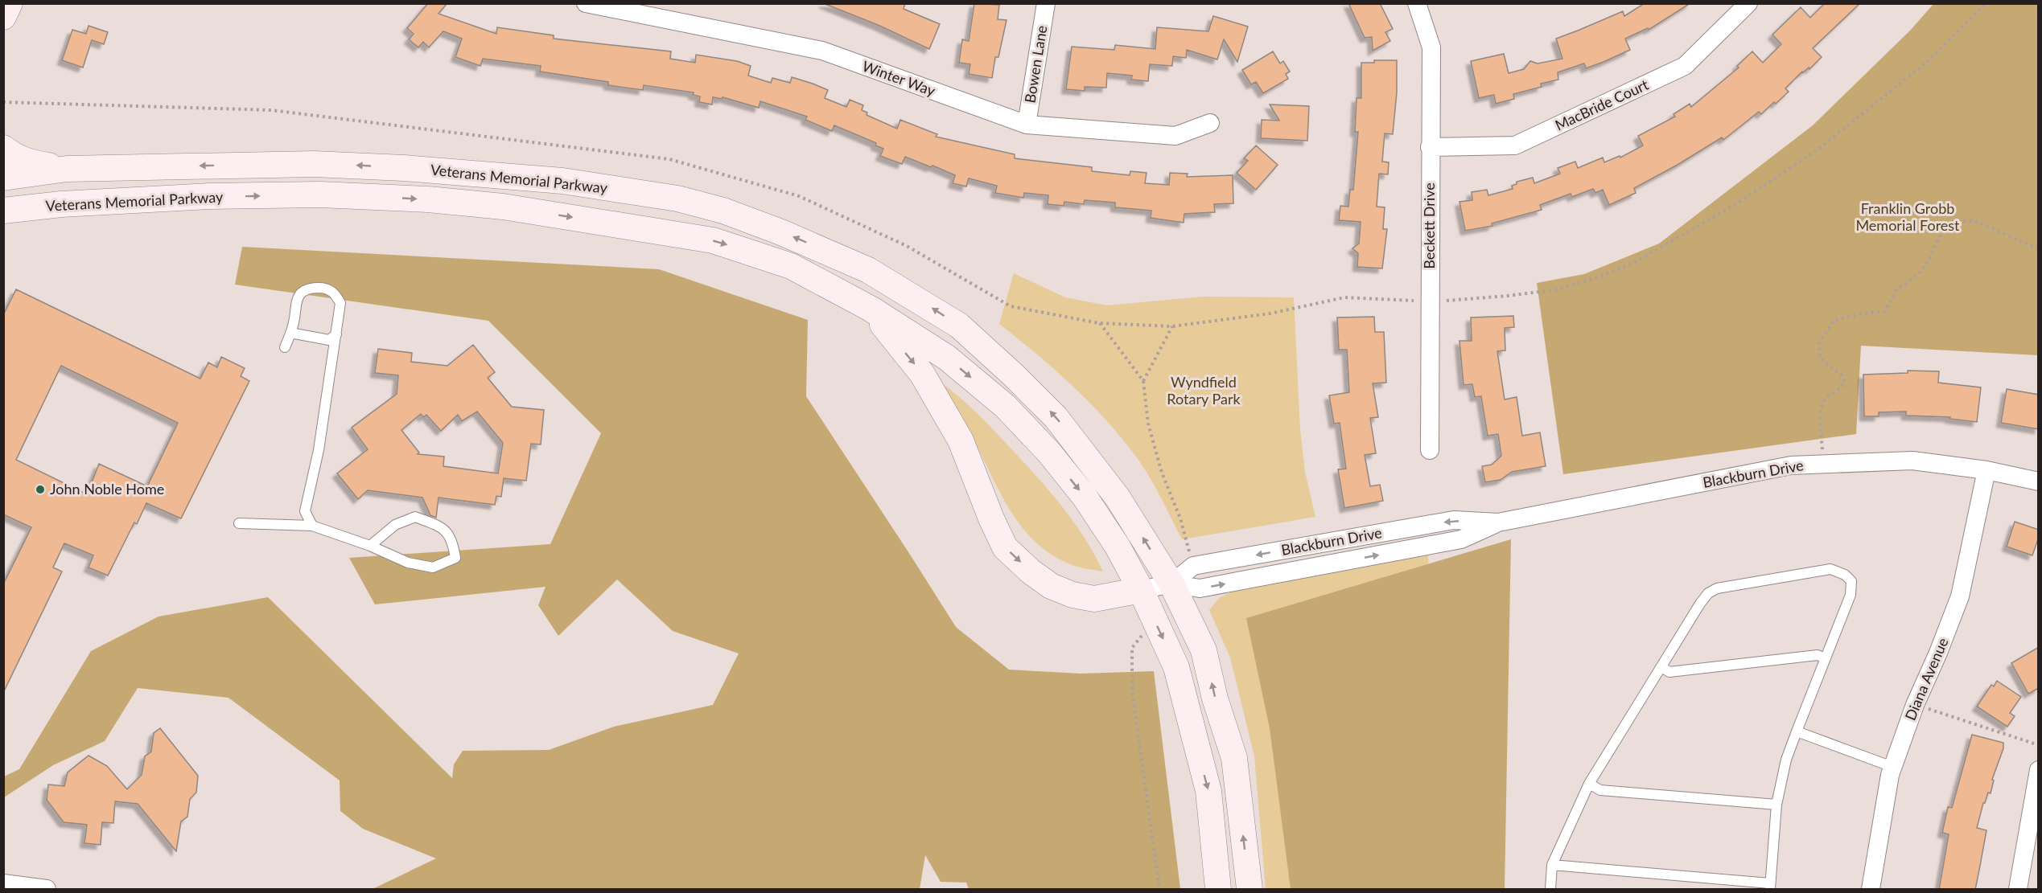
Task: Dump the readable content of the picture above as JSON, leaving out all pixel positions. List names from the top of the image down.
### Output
{
  "streets": {
    "main road": ["Veterans Memorial Parkway"],
    "street": [
      "Bowen Lane",
      "Winter Way",
      "MacBride Court",
      "Beckett Drive",
      "Blackburn Drive",
      "Diana Avenue"
    ]
  },
  "crossings": [
    ["Bowen Lane", "Winter Way"],
    ["MacBride Court", "Beckett Drive"],
    ["Veterans Memorial Parkway", "Blackburn Drive"],
    ["Blackburn Drive", "Diana Avenue"]
  ],
  "parks": ["Franklin Grobb Memorial Forest", "Wyndfield Rotary Park"],
  "places": ["John Noble Home"]
}
